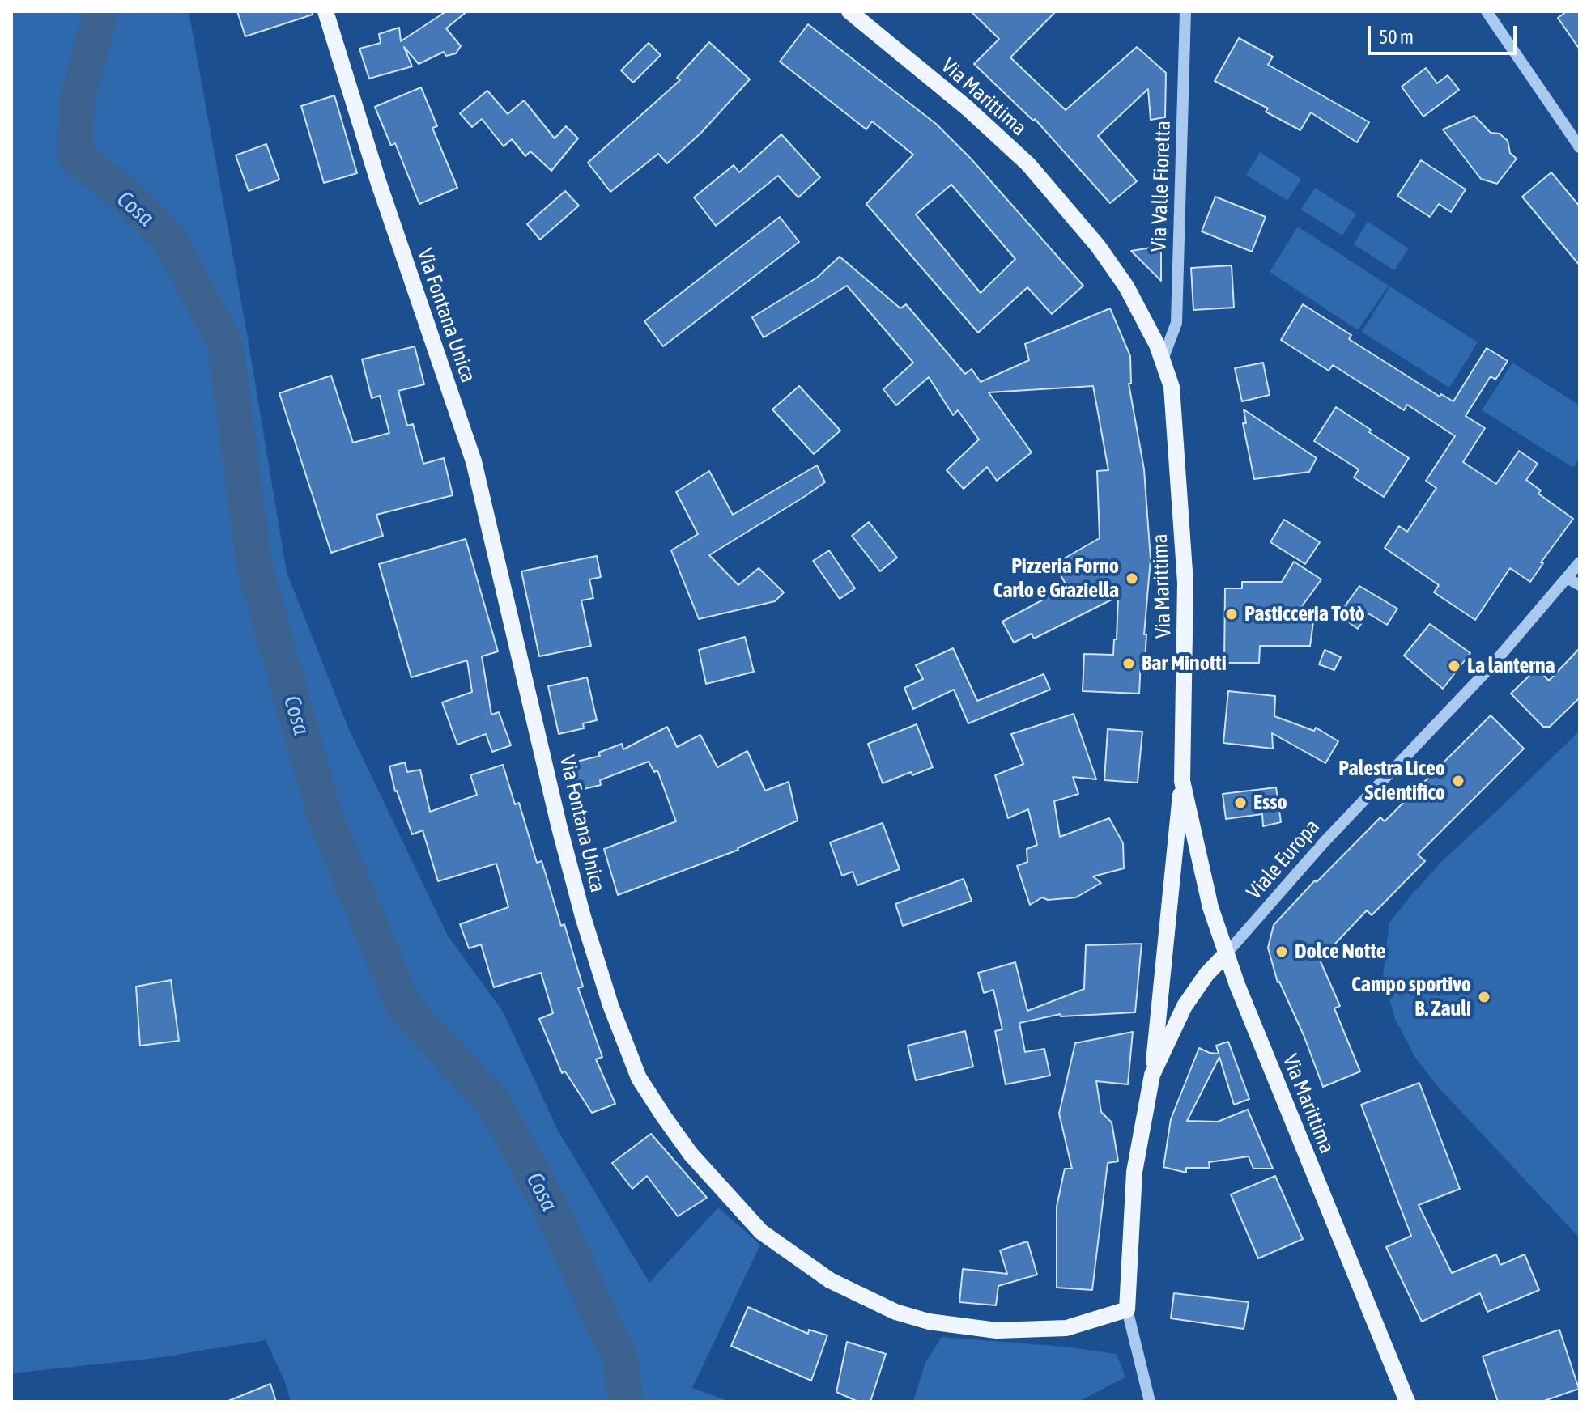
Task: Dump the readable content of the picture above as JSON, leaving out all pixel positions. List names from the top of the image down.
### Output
{
  "streets": {
    "main road": ["Via Marittima", "Via Fontana Unica"],
    "street": ["Via Valle Fioretta", "Viale Europa"]
  },
  "crossings": [
    ["Via Marittima", "Via Valle Fioretta"],
    ["Via Marittima", "Viale Europa"]
  ],
  "water": ["Cosa"],
  "places": [
    "Pizzeria Forno Carlo e Graziella",
    "Pasticceria Totò",
    "Bar Minotti",
    "La lanterna",
    "Palestra Liceo Scientifico",
    "Esso",
    "Dolce Notte",
    "Campo sportivo B. Zauli"
  ],
  "scale_bar": "50 m"
}
